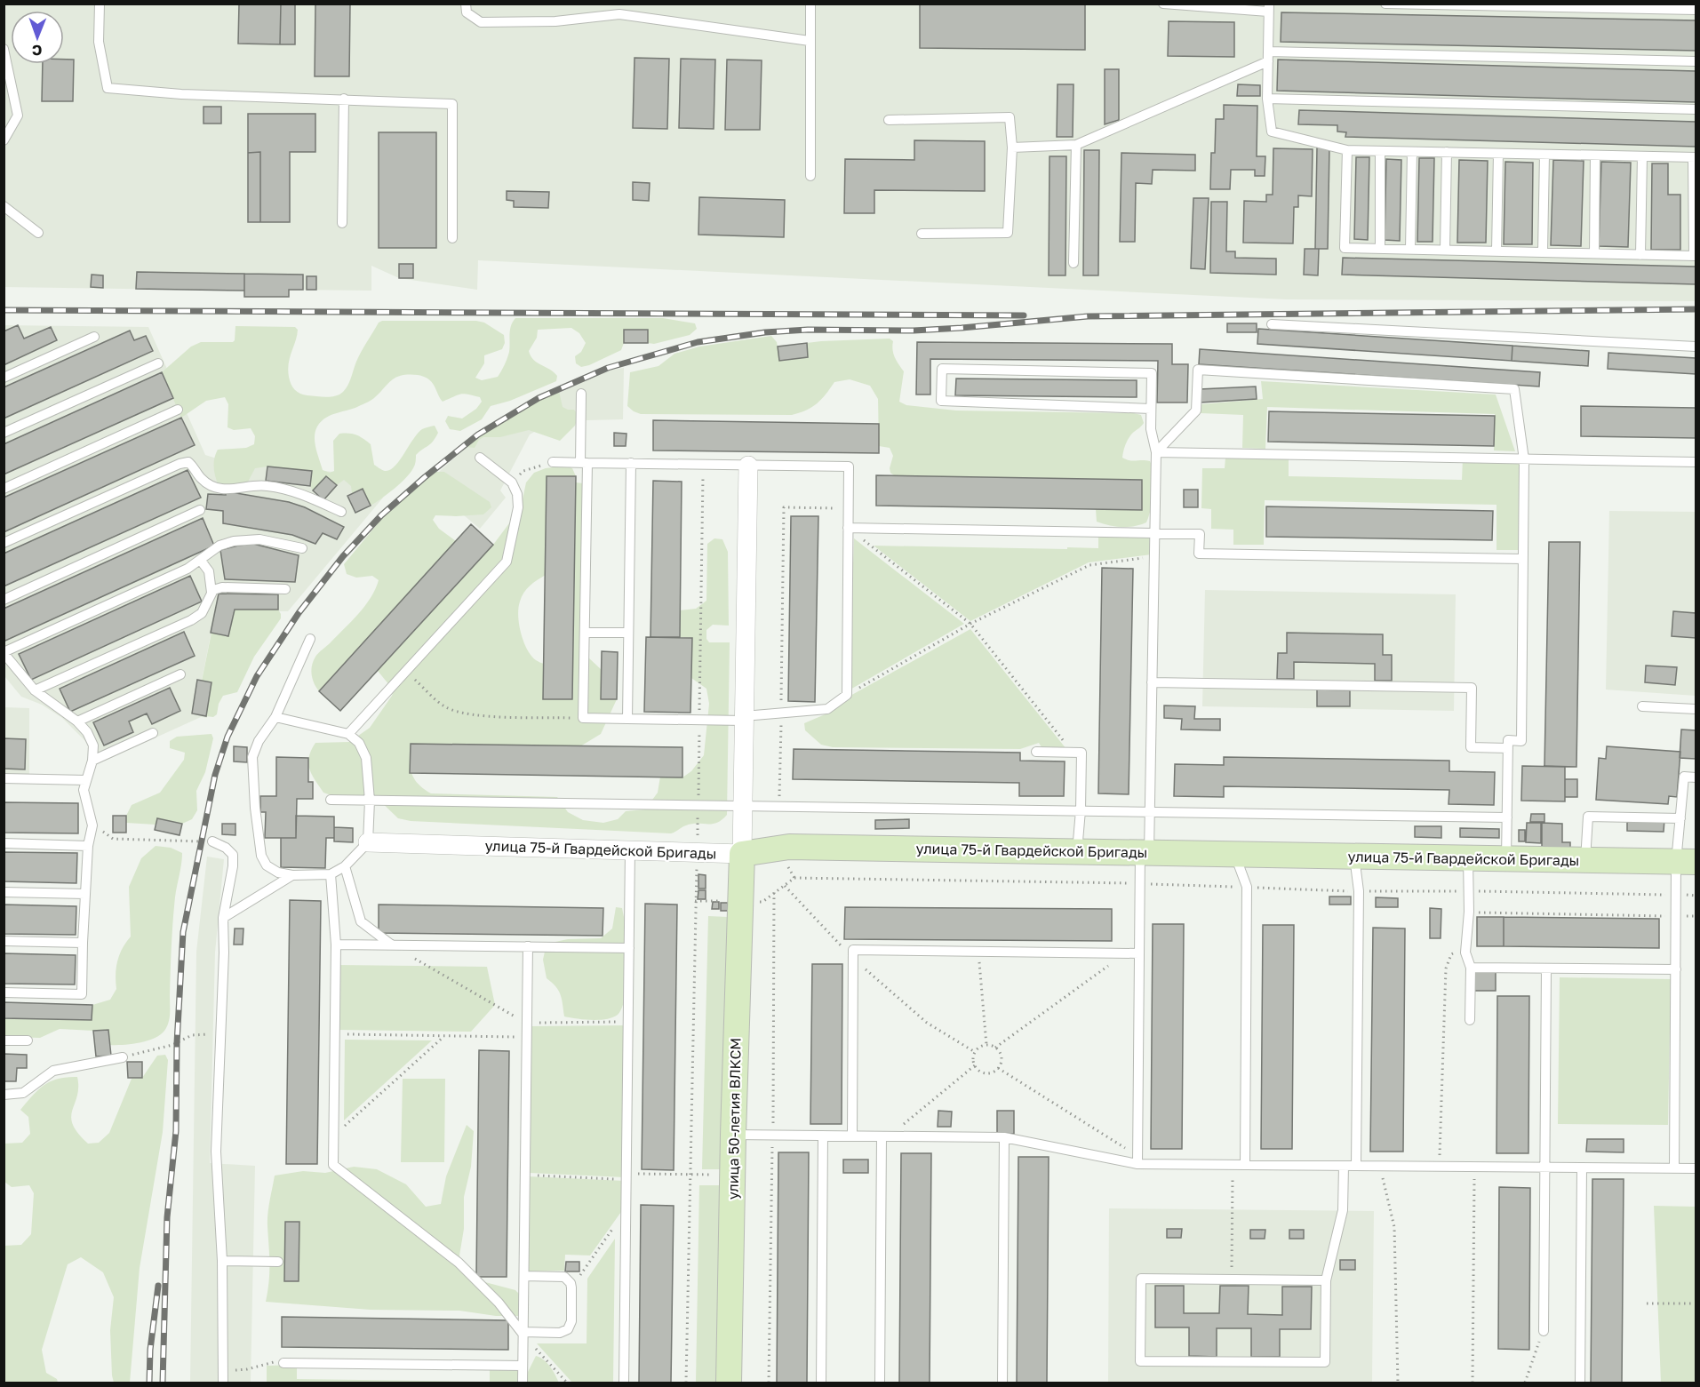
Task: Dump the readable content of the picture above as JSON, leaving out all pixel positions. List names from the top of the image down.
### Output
{
  "streets": {
    "main road": ["улица 75-й Гвардейской Бригады", "улица 50-летия ВЛКСМ"]
  },
  "crossings": [
    ["улица 75-й Гвардейской Бригады", "улица 50-летия ВЛКСМ"]
  ],
  "north": "bottom"
}
